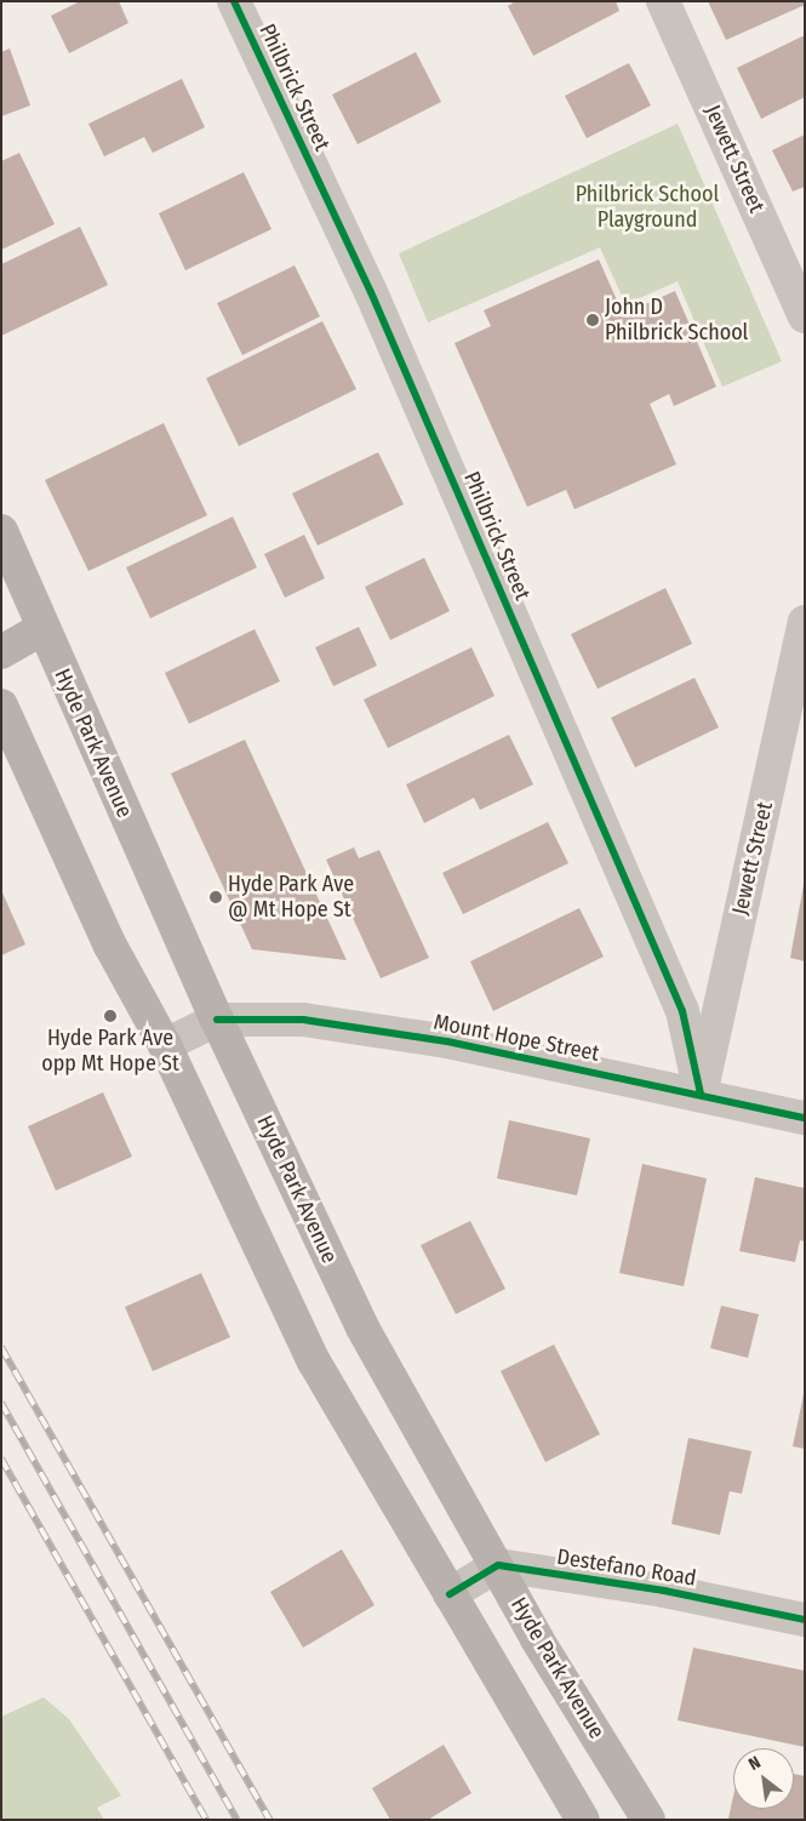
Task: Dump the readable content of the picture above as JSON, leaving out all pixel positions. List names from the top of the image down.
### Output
{
  "streets": {
    "main road": ["Hyde Park Avenue"],
    "street": [
      "Philbrick Street",
      "Jewett Street",
      "Mount Hope Street",
      "Destefano Road"
    ]
  },
  "crossings": [
    ["Philbrick Street", "Jewett Street"],
    ["Philbrick Street", "Mount Hope Street"],
    ["Jewett Street", "Mount Hope Street"],
    ["Hyde Park Avenue", "Mount Hope Street"],
    ["Hyde Park Avenue", "Destefano Road"]
  ],
  "parks": ["Philbrick School Playground"],
  "places": ["John D Philbrick School", "Hyde Park Ave @ Mt Hope St", "Hyde Park Ave opp Mt Hope St"],
  "north": "top left"
}
